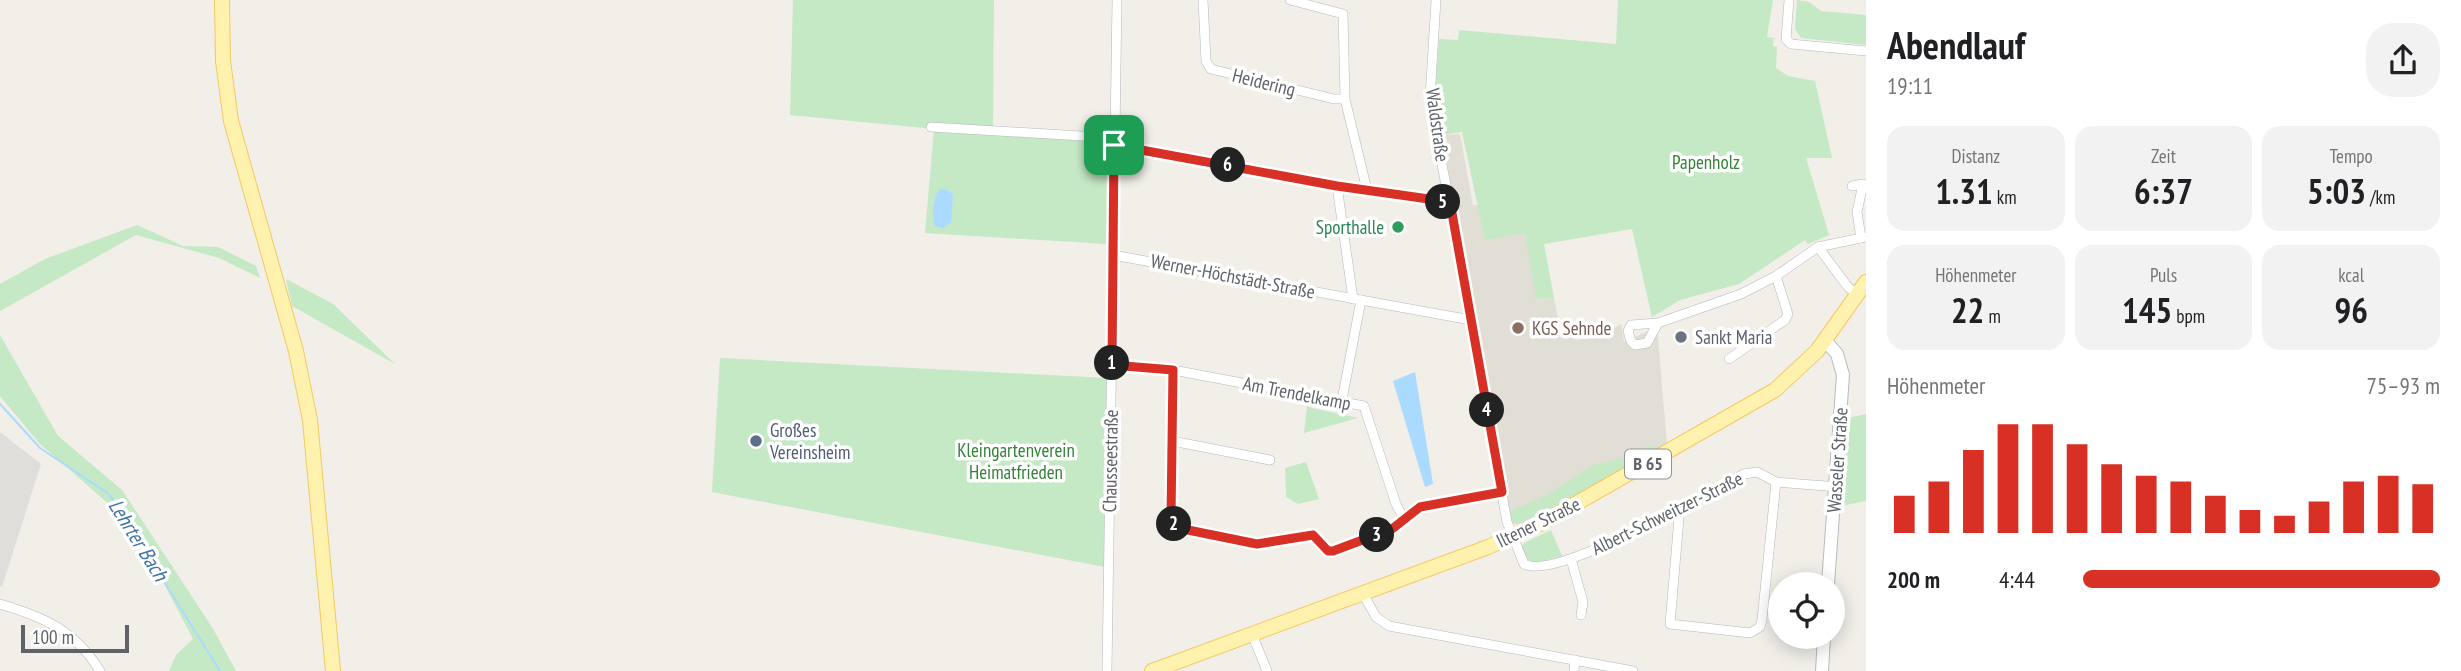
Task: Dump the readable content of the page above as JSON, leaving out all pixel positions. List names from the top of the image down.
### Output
{
  "streets": {
    "main road": ["Wasseler Straße", "B 65", "Iltener Straße"],
    "street": [
      "Heidering",
      "Waldstraße",
      "Werner-Höchstädt-Straße",
      "Am Trendelkamp",
      "Chausseestraße",
      "Albert-Schweitzer-Straße"
    ]
  },
  "crossings": [
    ["Waldstraße", "Werner-Höchstädt-Straße"],
    ["Waldstraße", "Albert-Schweitzer-Straße"],
    ["Waldstraße", "Iltener Straße"],
    ["Werner-Höchstädt-Straße", "Chausseestraße"],
    ["Am Trendelkamp", "Chausseestraße"],
    ["Wasseler Straße", "Albert-Schweitzer-Straße"],
    ["Wasseler Straße", "Iltener Straße"],
    ["Albert-Schweitzer-Straße", "Iltener Straße"]
  ],
  "water": ["Lehrter Bach"],
  "parks": ["Papenholz", "Kleingartenverein Heimatfrieden"],
  "places": [
    "Sporthalle",
    "KGS Sehnde",
    "Sankt Maria",
    "Großes Vereinsheim"
  ],
  "scale_bar": "100 m",
  "page": {
    "heading": ["Abendlauf", "19:11"],
    "stats": [
      ["Distanz", "1.31 km"],
      ["Zeit", "6:37"],
      ["Tempo", "5:03 /km"],
      ["Höhenmeter", "22 m"],
      ["Puls", "145 bpm"],
      ["kcal", "96"]
    ],
    "pins": [
      "6",
      "5",
      "1",
      "4",
      "2",
      "3"
    ],
    "chart": ["Höhenmeter", "75–93 m"],
    "list": [
      {
        "name": "200 m",
        "note": "4:44"
      }
    ],
    "scale": "100 m"
  }
}
